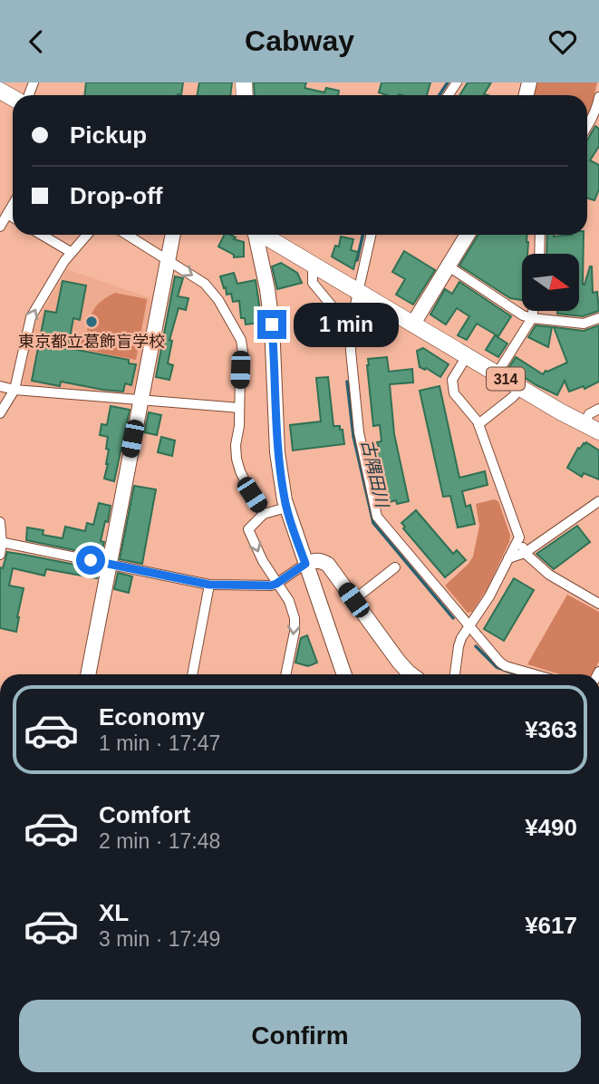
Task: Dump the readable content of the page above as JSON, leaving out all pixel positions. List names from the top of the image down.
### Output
{
  "streets": {
    "main road": ["314"]
  },
  "water": ["古隅田川"],
  "places": ["東京都立葛飾盲学校"],
  "north": "right",
  "page": {
    "header": "Cabway",
    "banner": ["Pickup", "Drop-off"],
    "bubble": "1 min",
    "list": [
      {
        "name": "Economy",
        "note": "1 min · 17:47",
        "value": "¥363"
      },
      {
        "name": "Comfort",
        "note": "2 min · 17:48",
        "value": "¥490"
      },
      {
        "name": "XL",
        "note": "3 min · 17:49",
        "value": "¥617"
      }
    ],
    "buttons": "Confirm"
  }
}
